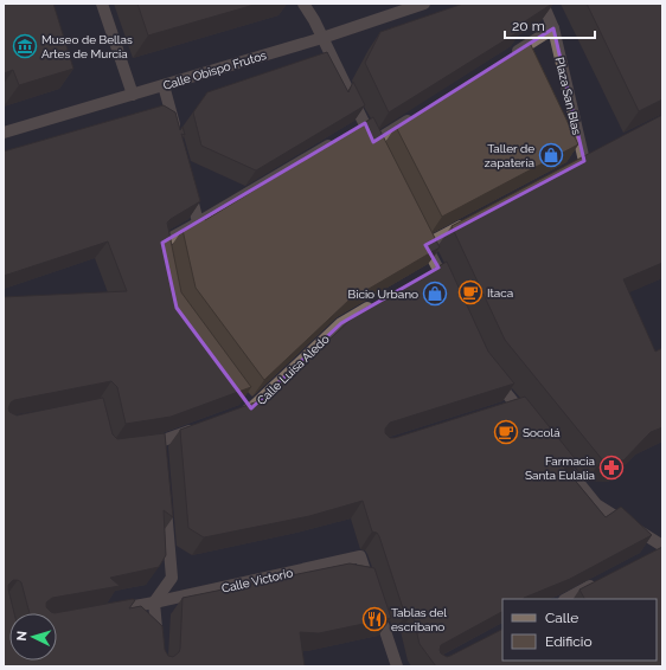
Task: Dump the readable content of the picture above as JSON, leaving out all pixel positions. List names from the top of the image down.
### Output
{
  "streets": {
    "street": [
      "Calle Obispo Frutos",
      "Plaza San Blas",
      "Calle Luisa Aledo",
      "Calle Victorio"
    ]
  },
  "places": {
    "museum": ["Museo de Bellas Artes de Murcia"],
    "shop": ["Taller de zapatería", "Bicio Urbano"],
    "cafe": ["Itaca", "Socolá"],
    "pharmacy": ["Farmacia Santa Eulalia"],
    "restaurant": ["Tablas del escribano"]
  },
  "legend": ["Calle", "Edificio"],
  "scale_bar": "20 m",
  "north": "left"
}
